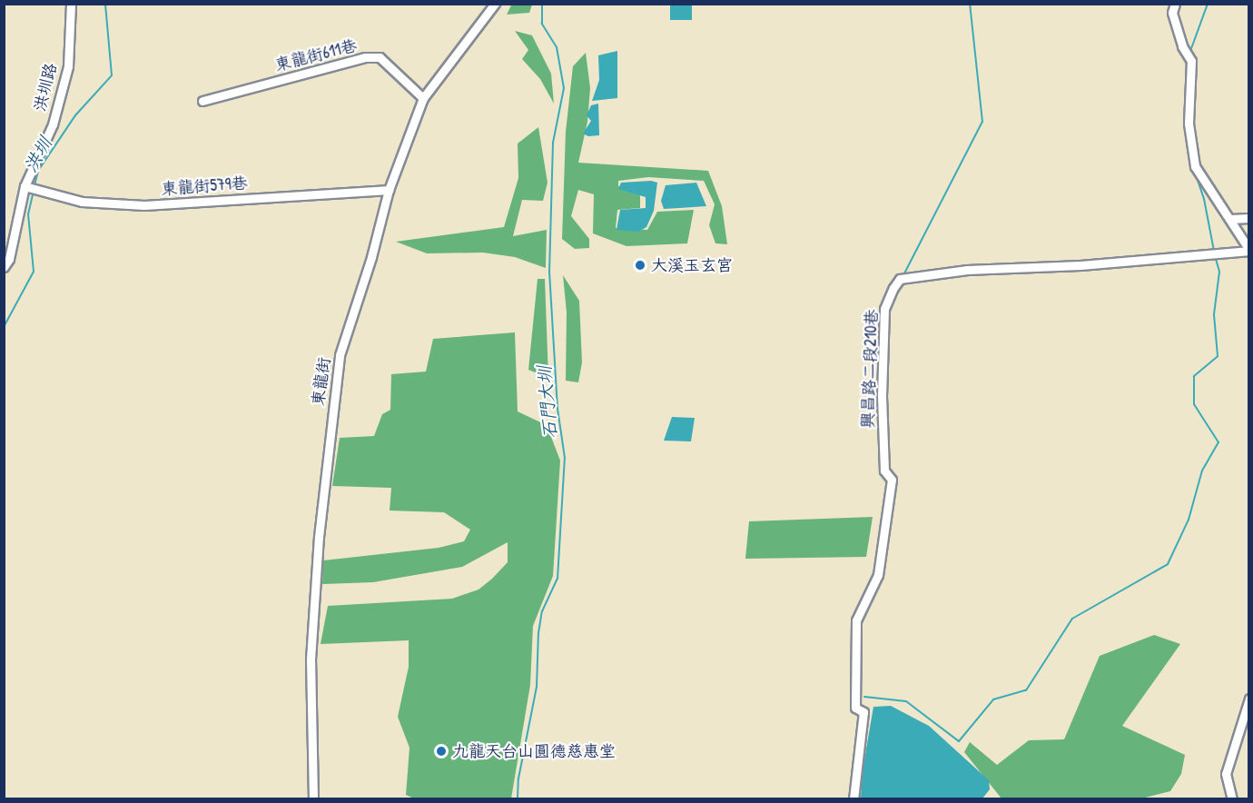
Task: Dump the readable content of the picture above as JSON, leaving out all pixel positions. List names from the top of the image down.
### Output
{
  "streets": {
    "street": [
      "東龍街611巷",
      "洪圳路",
      "東龍街579巷",
      "興昌路二段210巷",
      "東龍街"
    ]
  },
  "crossings": [
    ["東龍街611巷", "東龍街"],
    ["洪圳路", "東龍街579巷"],
    ["東龍街579巷", "東龍街"]
  ],
  "water": ["洪圳", "石門大圳"],
  "places": ["大溪玉玄宮", "九龍天台山圓德慈惠堂"]
}
